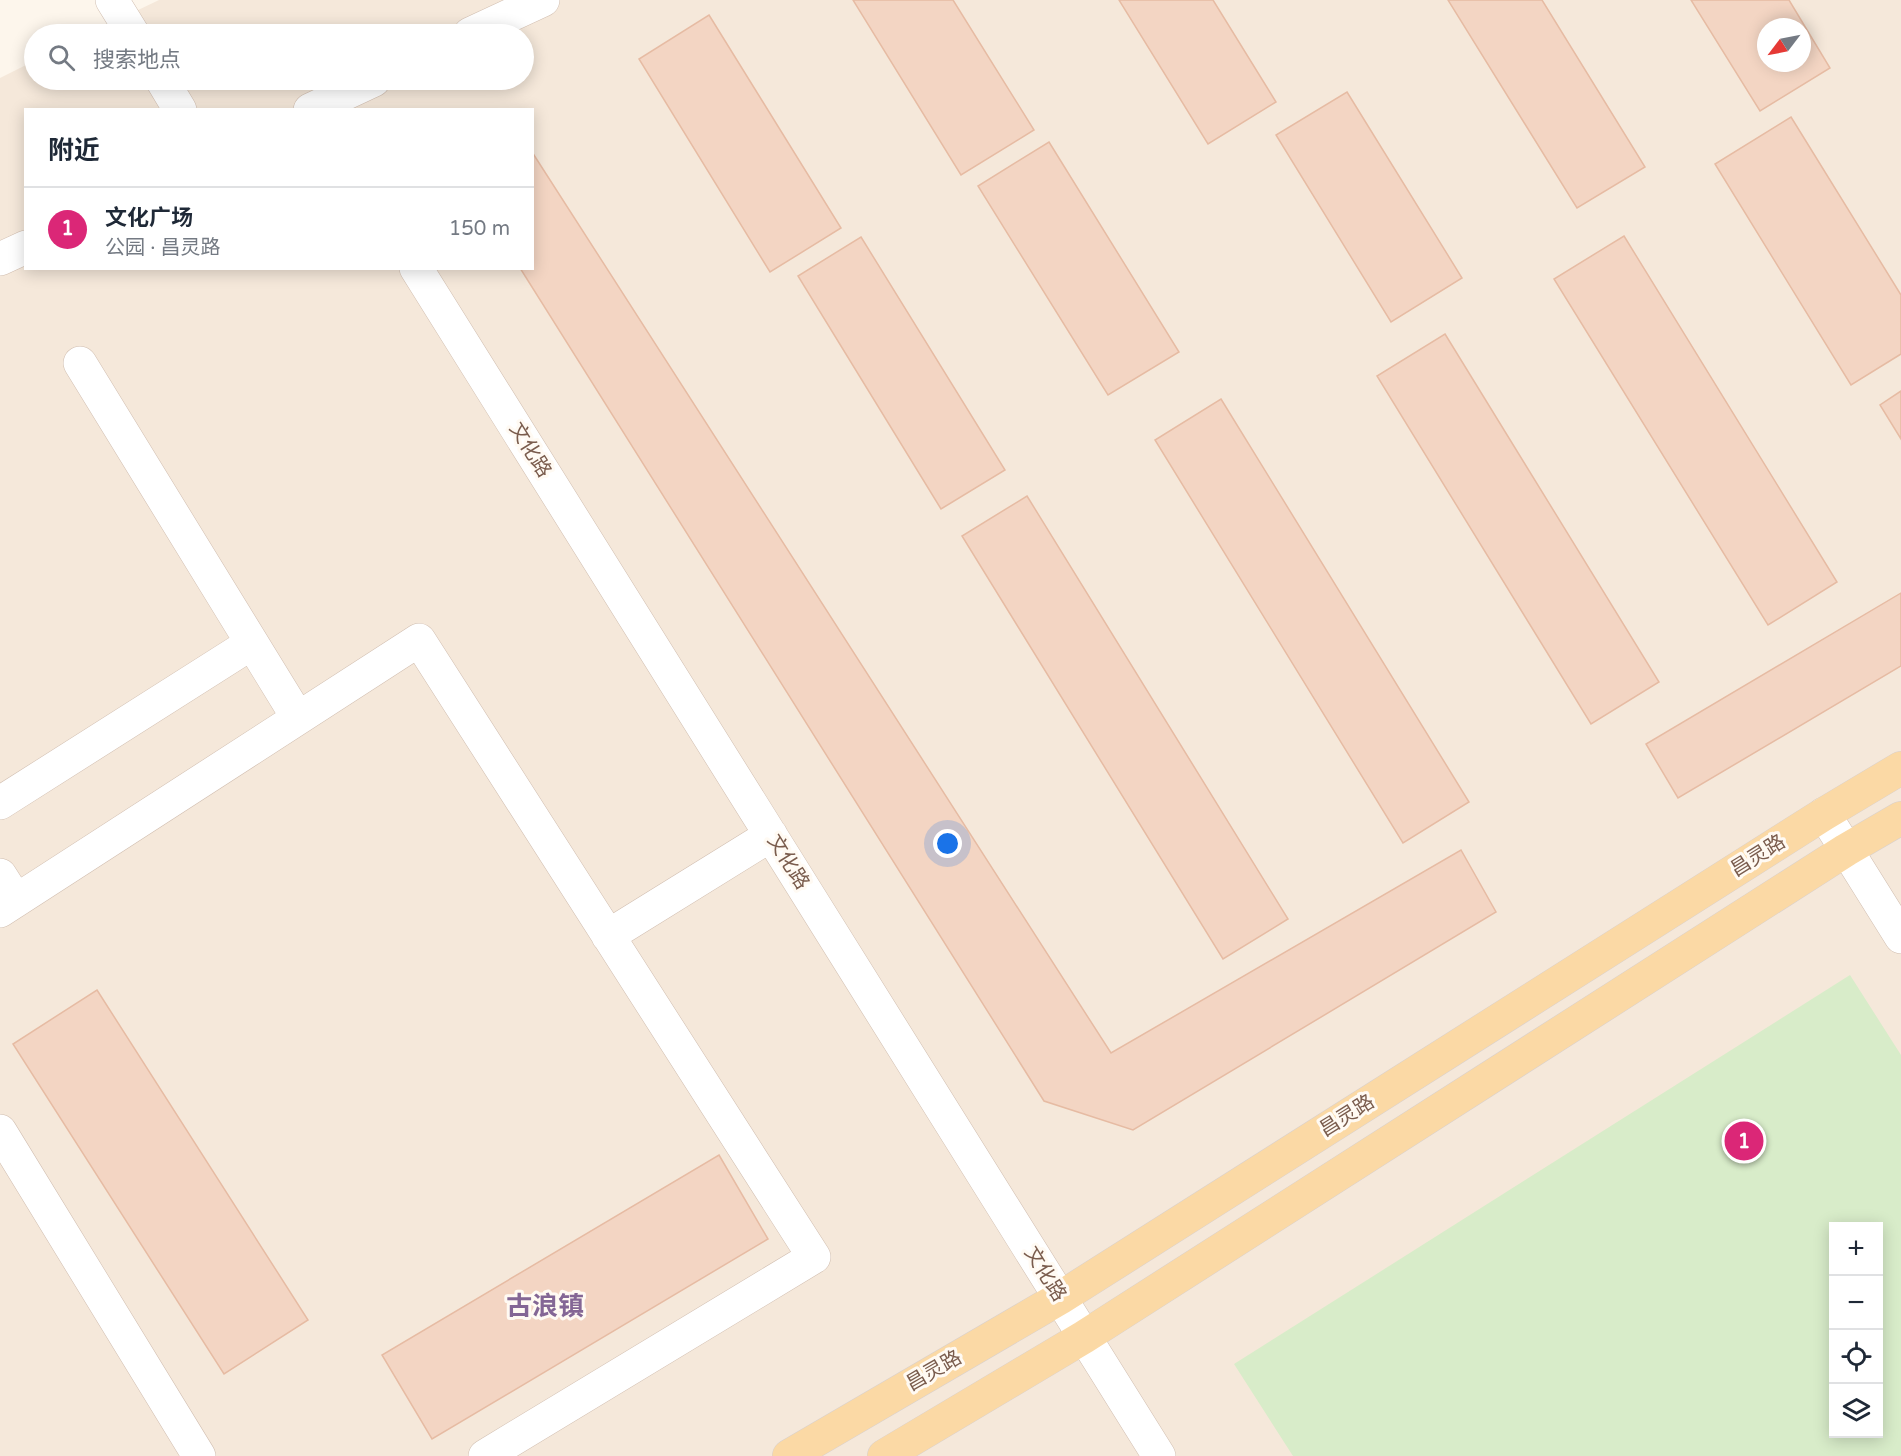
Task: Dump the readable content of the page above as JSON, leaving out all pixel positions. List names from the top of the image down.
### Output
{
  "streets": {
    "main road": ["昌灵路"],
    "street": ["文化路"]
  },
  "crossings": [
    ["文化路", "昌灵路"]
  ],
  "districts": ["古浪镇"],
  "north": "bottom left",
  "page": {
    "search": "搜索地点",
    "heading": "附近",
    "list": [
      {
        "mark": "1",
        "name": "文化广场",
        "note": "公园 · 昌灵路",
        "value": "150 m"
      }
    ],
    "pins": "1",
    "map_buttons": ["+", "−"]
  }
}
